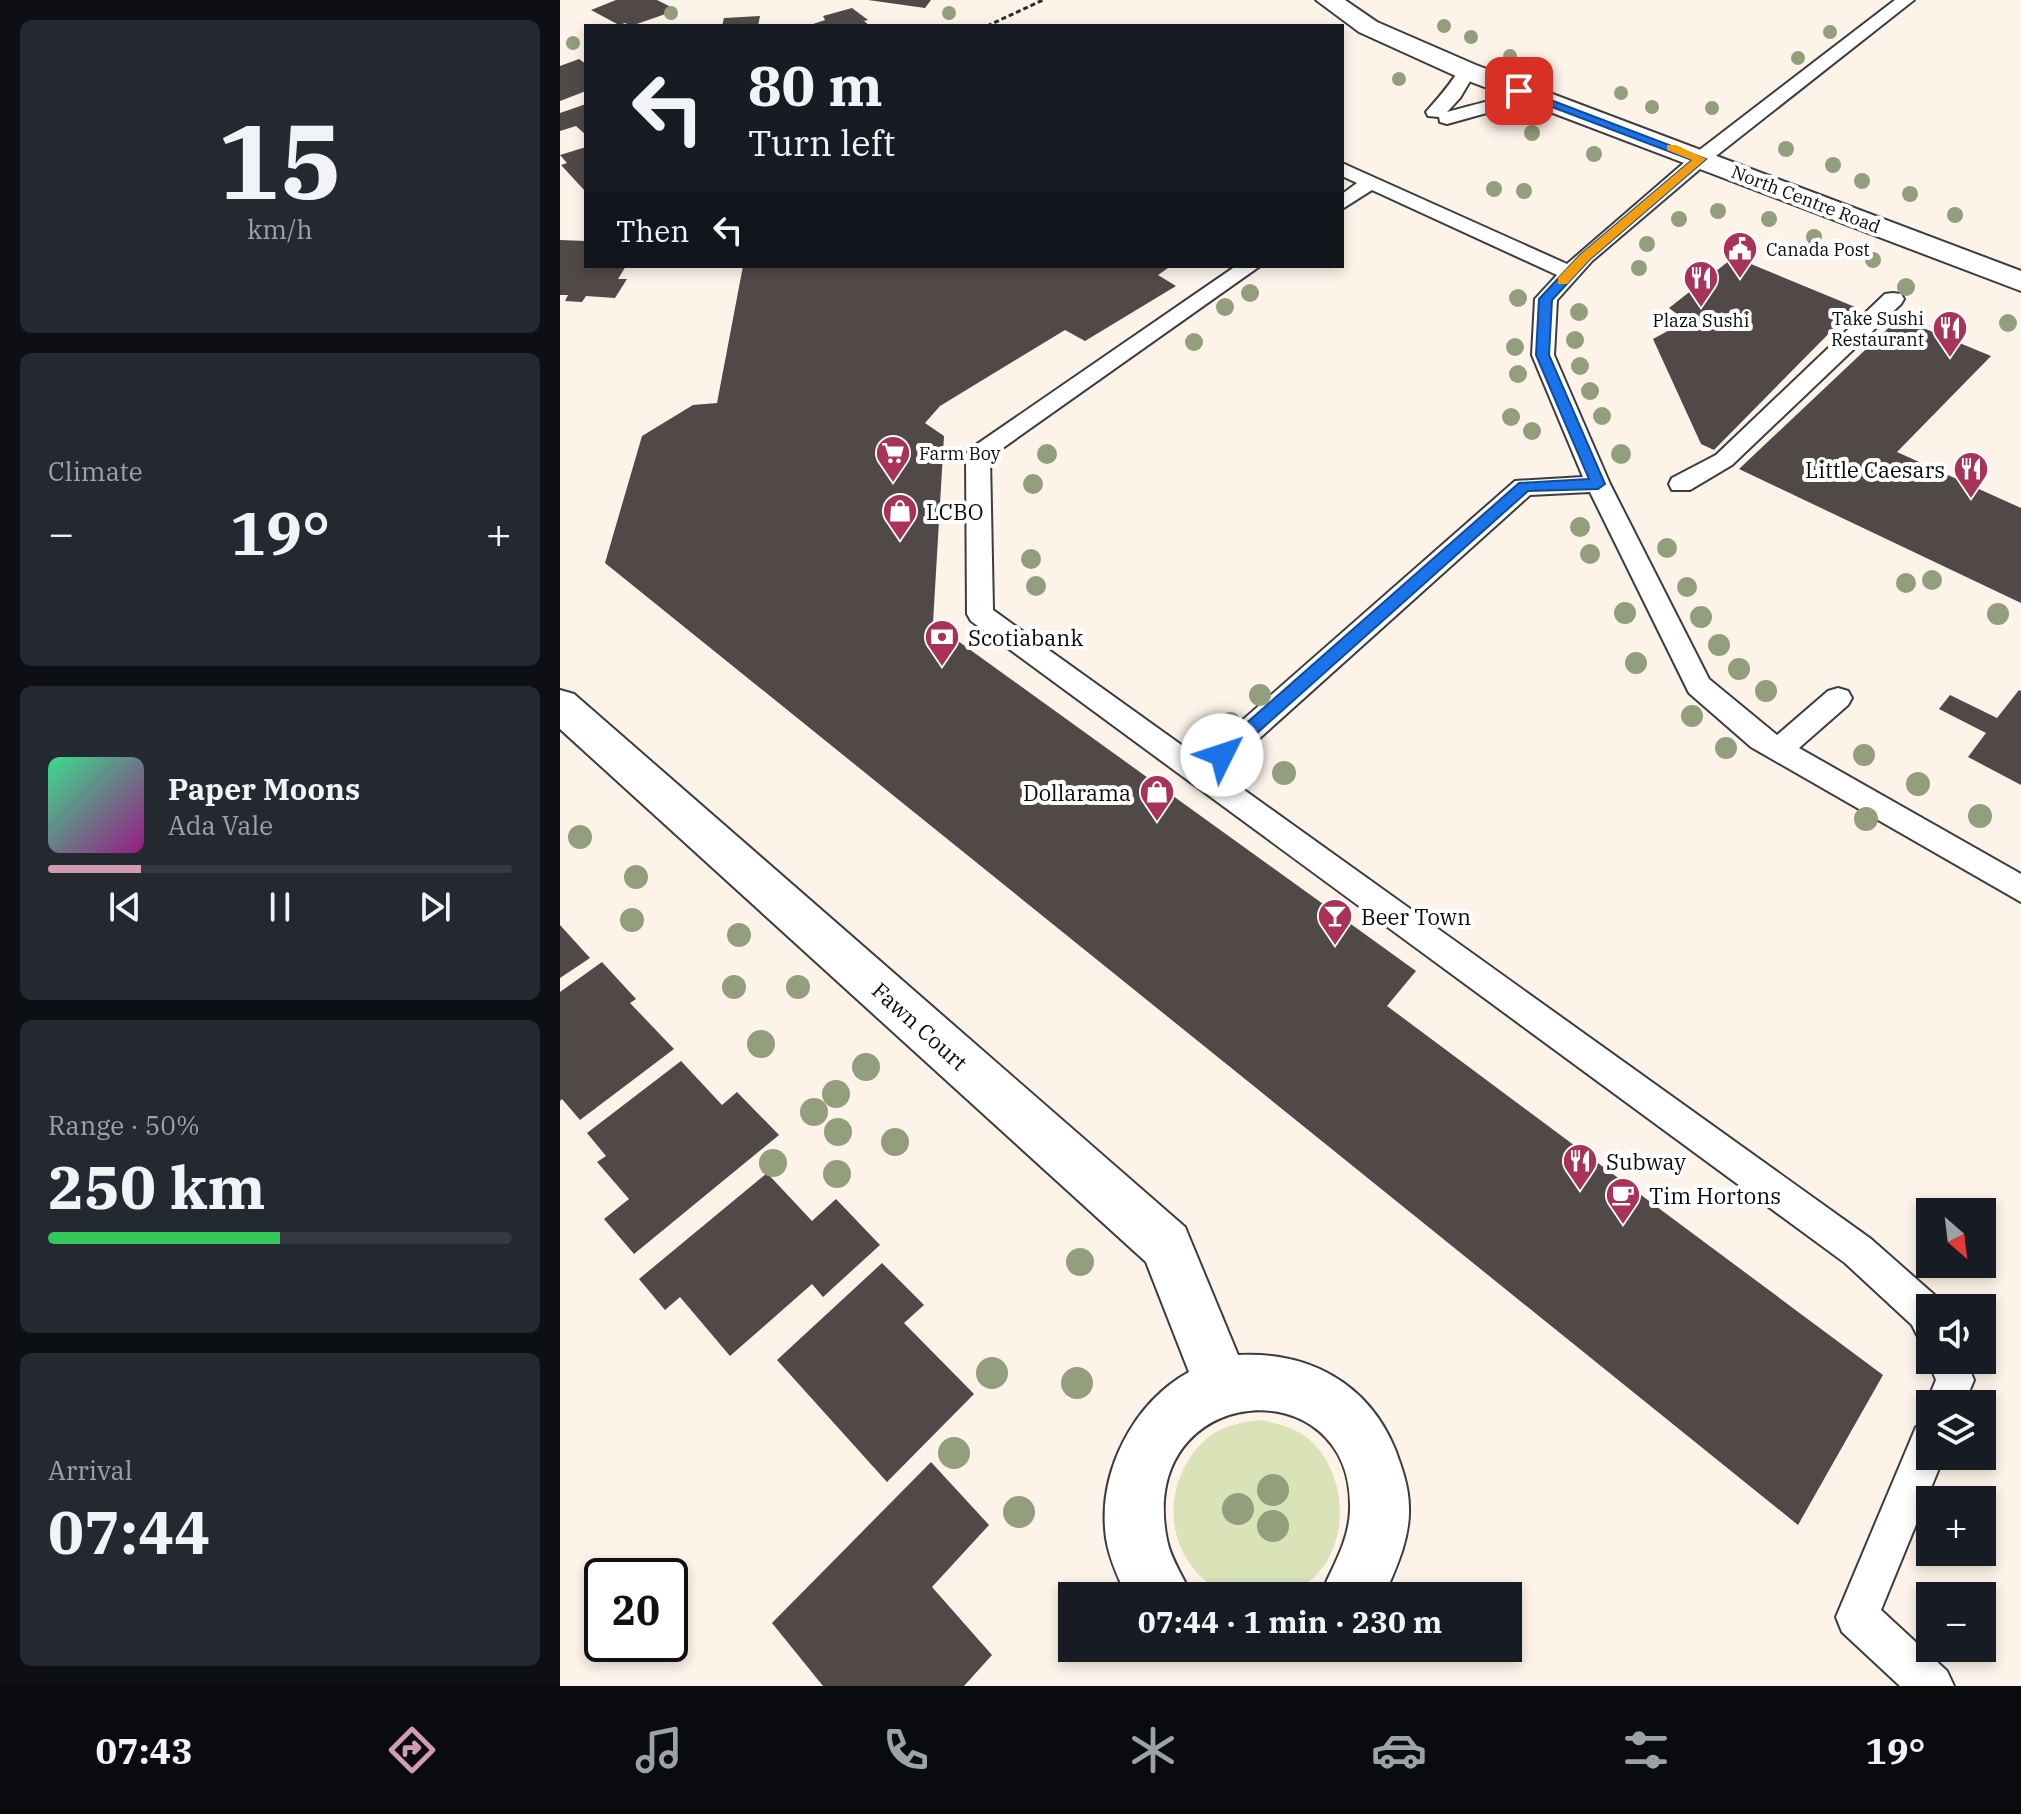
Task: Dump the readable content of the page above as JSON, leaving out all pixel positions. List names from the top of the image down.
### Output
{
  "streets": {
    "street": ["North Centre Road", "Fawn Court"]
  },
  "places": {
    "public building": ["Canada Post"],
    "restaurant": [
      "Plaza Sushi",
      "Take Sushi Restaurant",
      "Little Caesars",
      "Subway"
    ],
    "supermarket": ["Farm Boy"],
    "shop": ["LCBO", "Dollarama"],
    "bank": ["Scotiabank"],
    "bar": ["Beer Town"],
    "cafe": ["Tim Hortons"]
  },
  "north": "bottom right",
  "page": {
    "tile": [
      ["15", "km/h"],
      "Climate",
      ["Range · 50%", "250 km"],
      ["Arrival", "07:44"]
    ],
    "turn": ["80 m", "Turn left"],
    "then": "Then",
    "heat": ["−", "19°", "+"],
    "song": ["Paper Moons", "Ada Vale"],
    "map_buttons": ["+", "−"],
    "limit": "20",
    "trip": "07:44 · 1 min · 230 m",
    "tabs": ["07:43", "19°"]
  }
}
